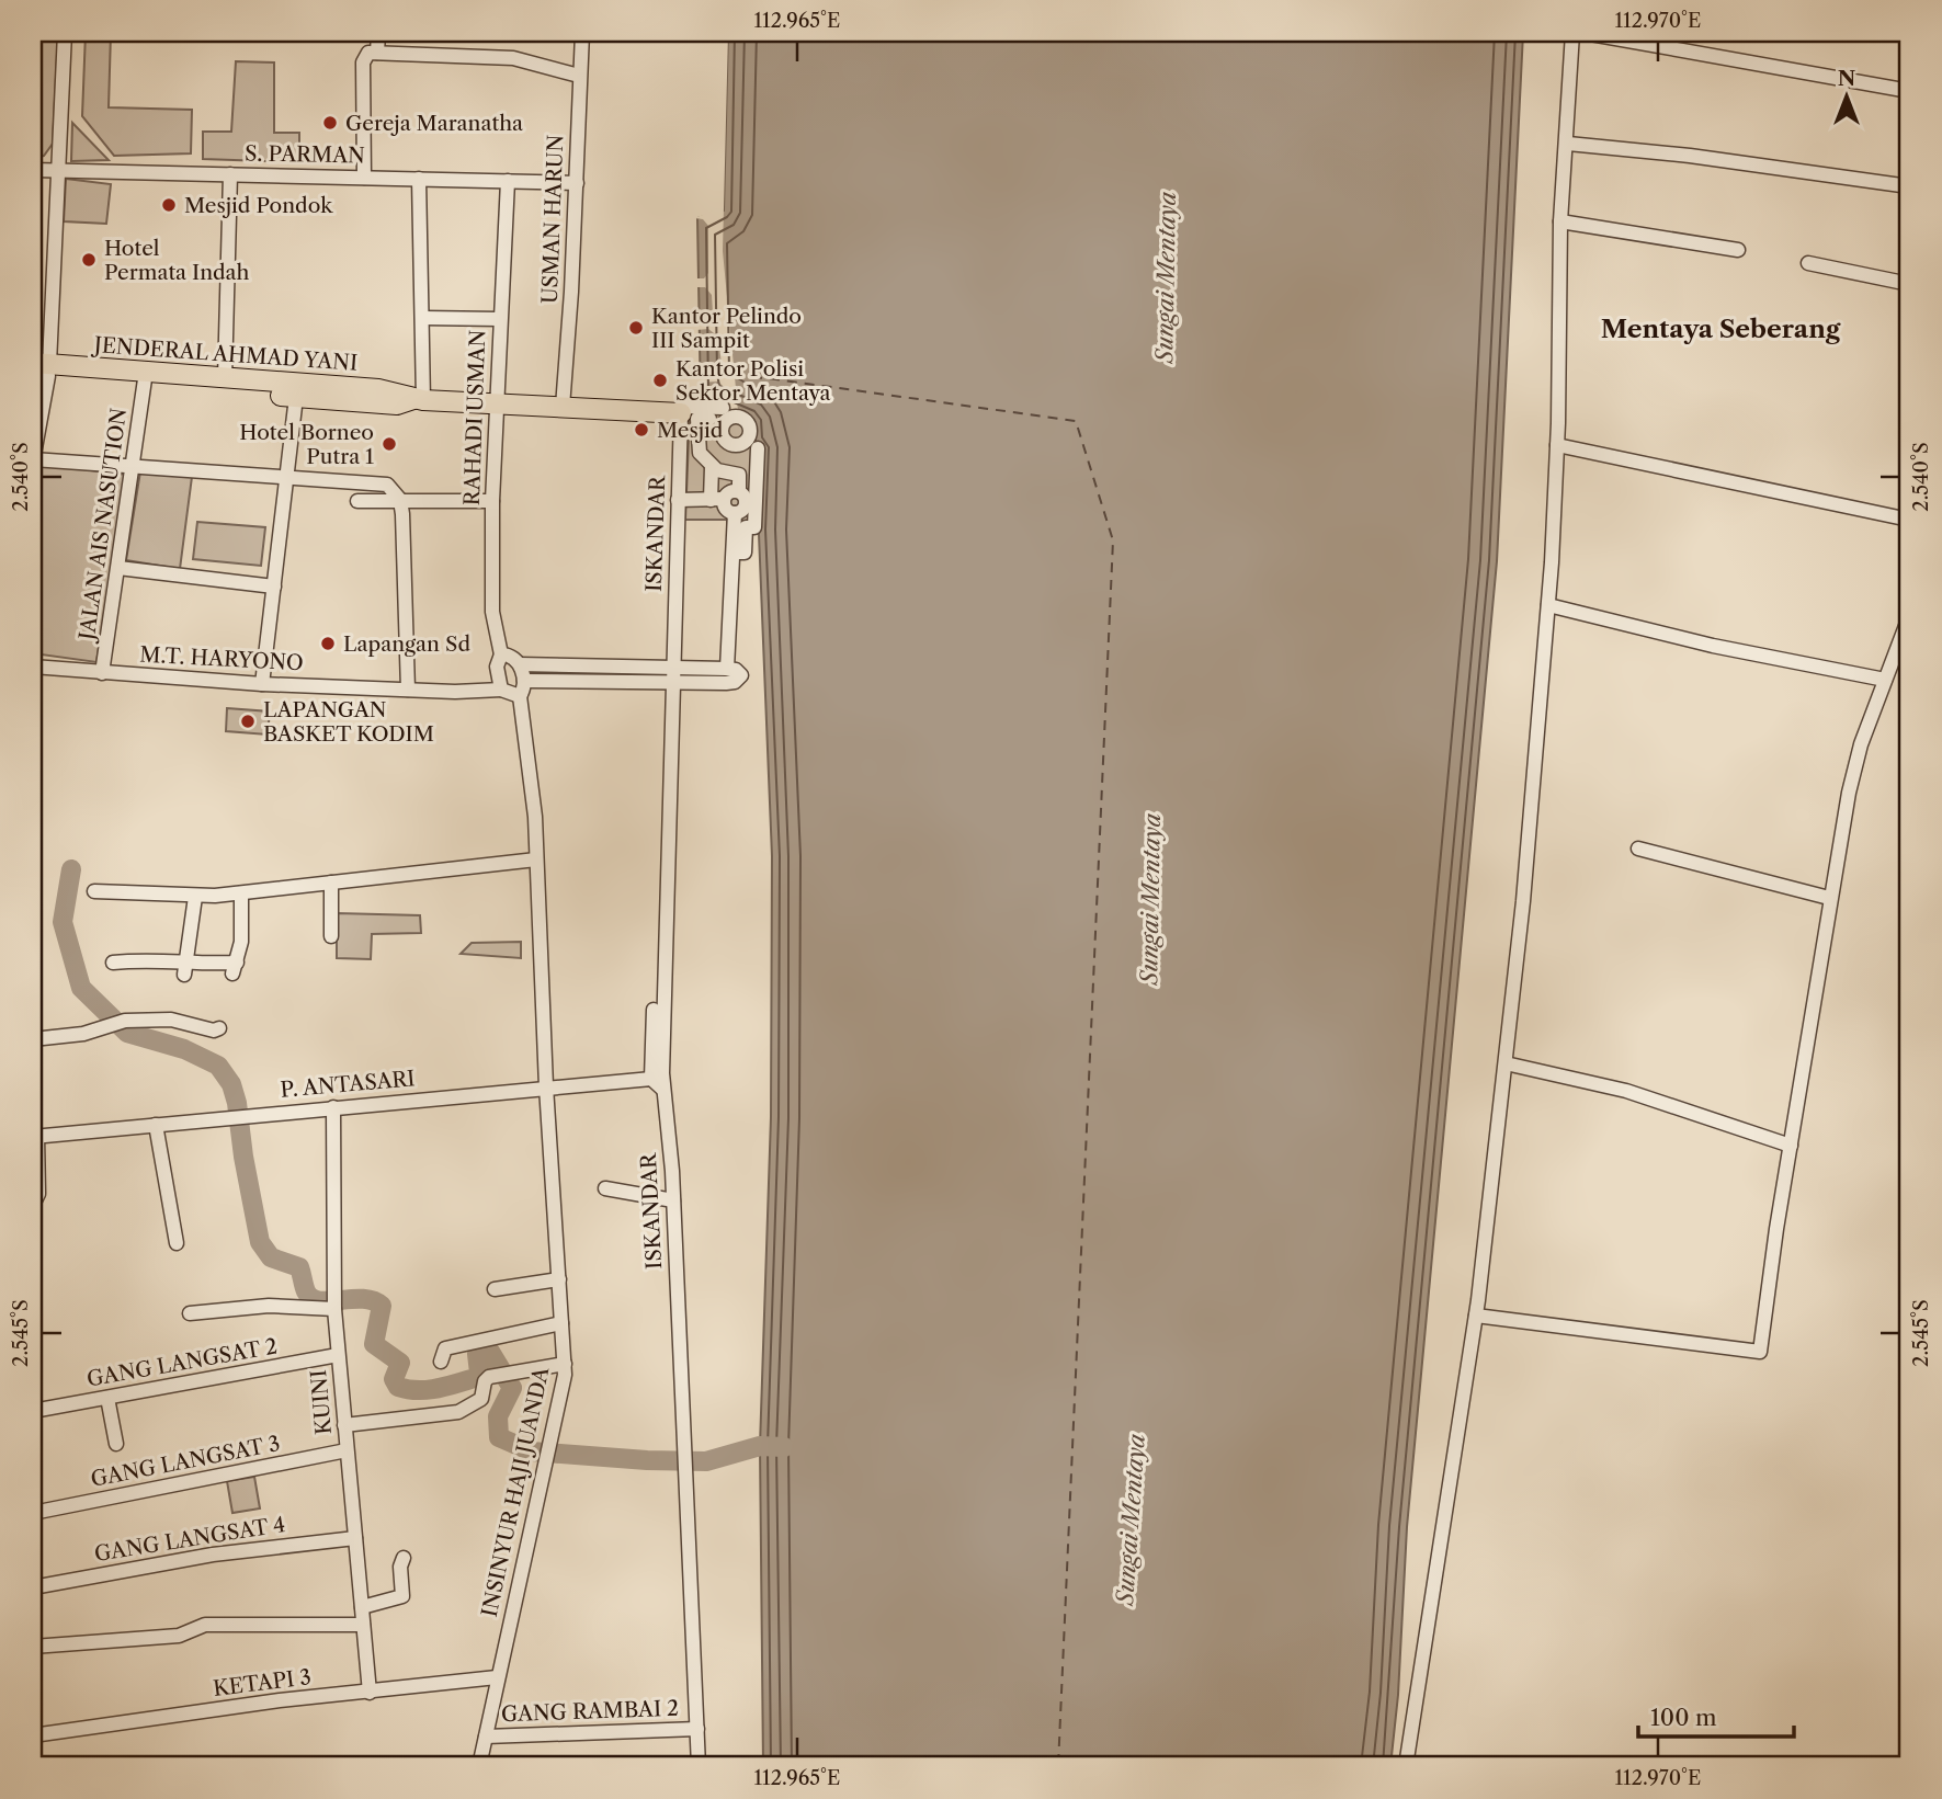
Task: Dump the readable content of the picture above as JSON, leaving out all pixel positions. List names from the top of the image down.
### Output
{
  "streets": {
    "highway": ["JENDERAL AHMAD YANI"],
    "street": [
      "S. PARMAN",
      "USMAN HARUN",
      "RAHADI USMAN",
      "JALAN AIS NASUTION",
      "ISKANDAR",
      "M.T. HARYONO",
      "P. ANTASARI",
      "GANG LANGSAT 2",
      "KUINI",
      "GANG LANGSAT 3",
      "INSINYUR HAJI JUANDA",
      "GANG LANGSAT 4",
      "KETAPI 3",
      "GANG RAMBAI 2"
    ]
  },
  "crossings": [
    ["S. PARMAN", "USMAN HARUN"],
    ["S. PARMAN", "RAHADI USMAN"],
    ["USMAN HARUN", "JENDERAL AHMAD YANI"],
    ["JENDERAL AHMAD YANI", "RAHADI USMAN"],
    ["JENDERAL AHMAD YANI", "JALAN AIS NASUTION"],
    ["JENDERAL AHMAD YANI", "ISKANDAR"],
    ["RAHADI USMAN", "M.T. HARYONO"],
    ["JALAN AIS NASUTION", "M.T. HARYONO"],
    ["ISKANDAR", "P. ANTASARI"],
    ["ISKANDAR", "GANG RAMBAI 2"],
    ["P. ANTASARI", "KUINI"],
    ["P. ANTASARI", "INSINYUR HAJI JUANDA"],
    ["GANG LANGSAT 2", "KUINI"],
    ["KUINI", "GANG LANGSAT 3"],
    ["KUINI", "GANG LANGSAT 4"],
    ["KUINI", "KETAPI 3"],
    ["INSINYUR HAJI JUANDA", "KETAPI 3"],
    ["INSINYUR HAJI JUANDA", "GANG RAMBAI 2"]
  ],
  "districts": ["Mentaya Seberang"],
  "water": ["Sungai Mentaya"],
  "places": [
    "Gereja Maranatha",
    "Mesjid Pondok",
    "Hotel Permata Indah",
    "Kantor Pelindo III Sampit",
    "Kantor Polisi Sektor Mentaya",
    "Mesjid",
    "Hotel Borneo Putra 1",
    "Lapangan Sd",
    "LAPANGAN BASKET KODIM"
  ],
  "scale_bar": "100 m",
  "north": "top",
  "coordinates": [
    "112.965°E",
    "112.970°E",
    "2.540°S",
    "2.545°S"
  ]
}
